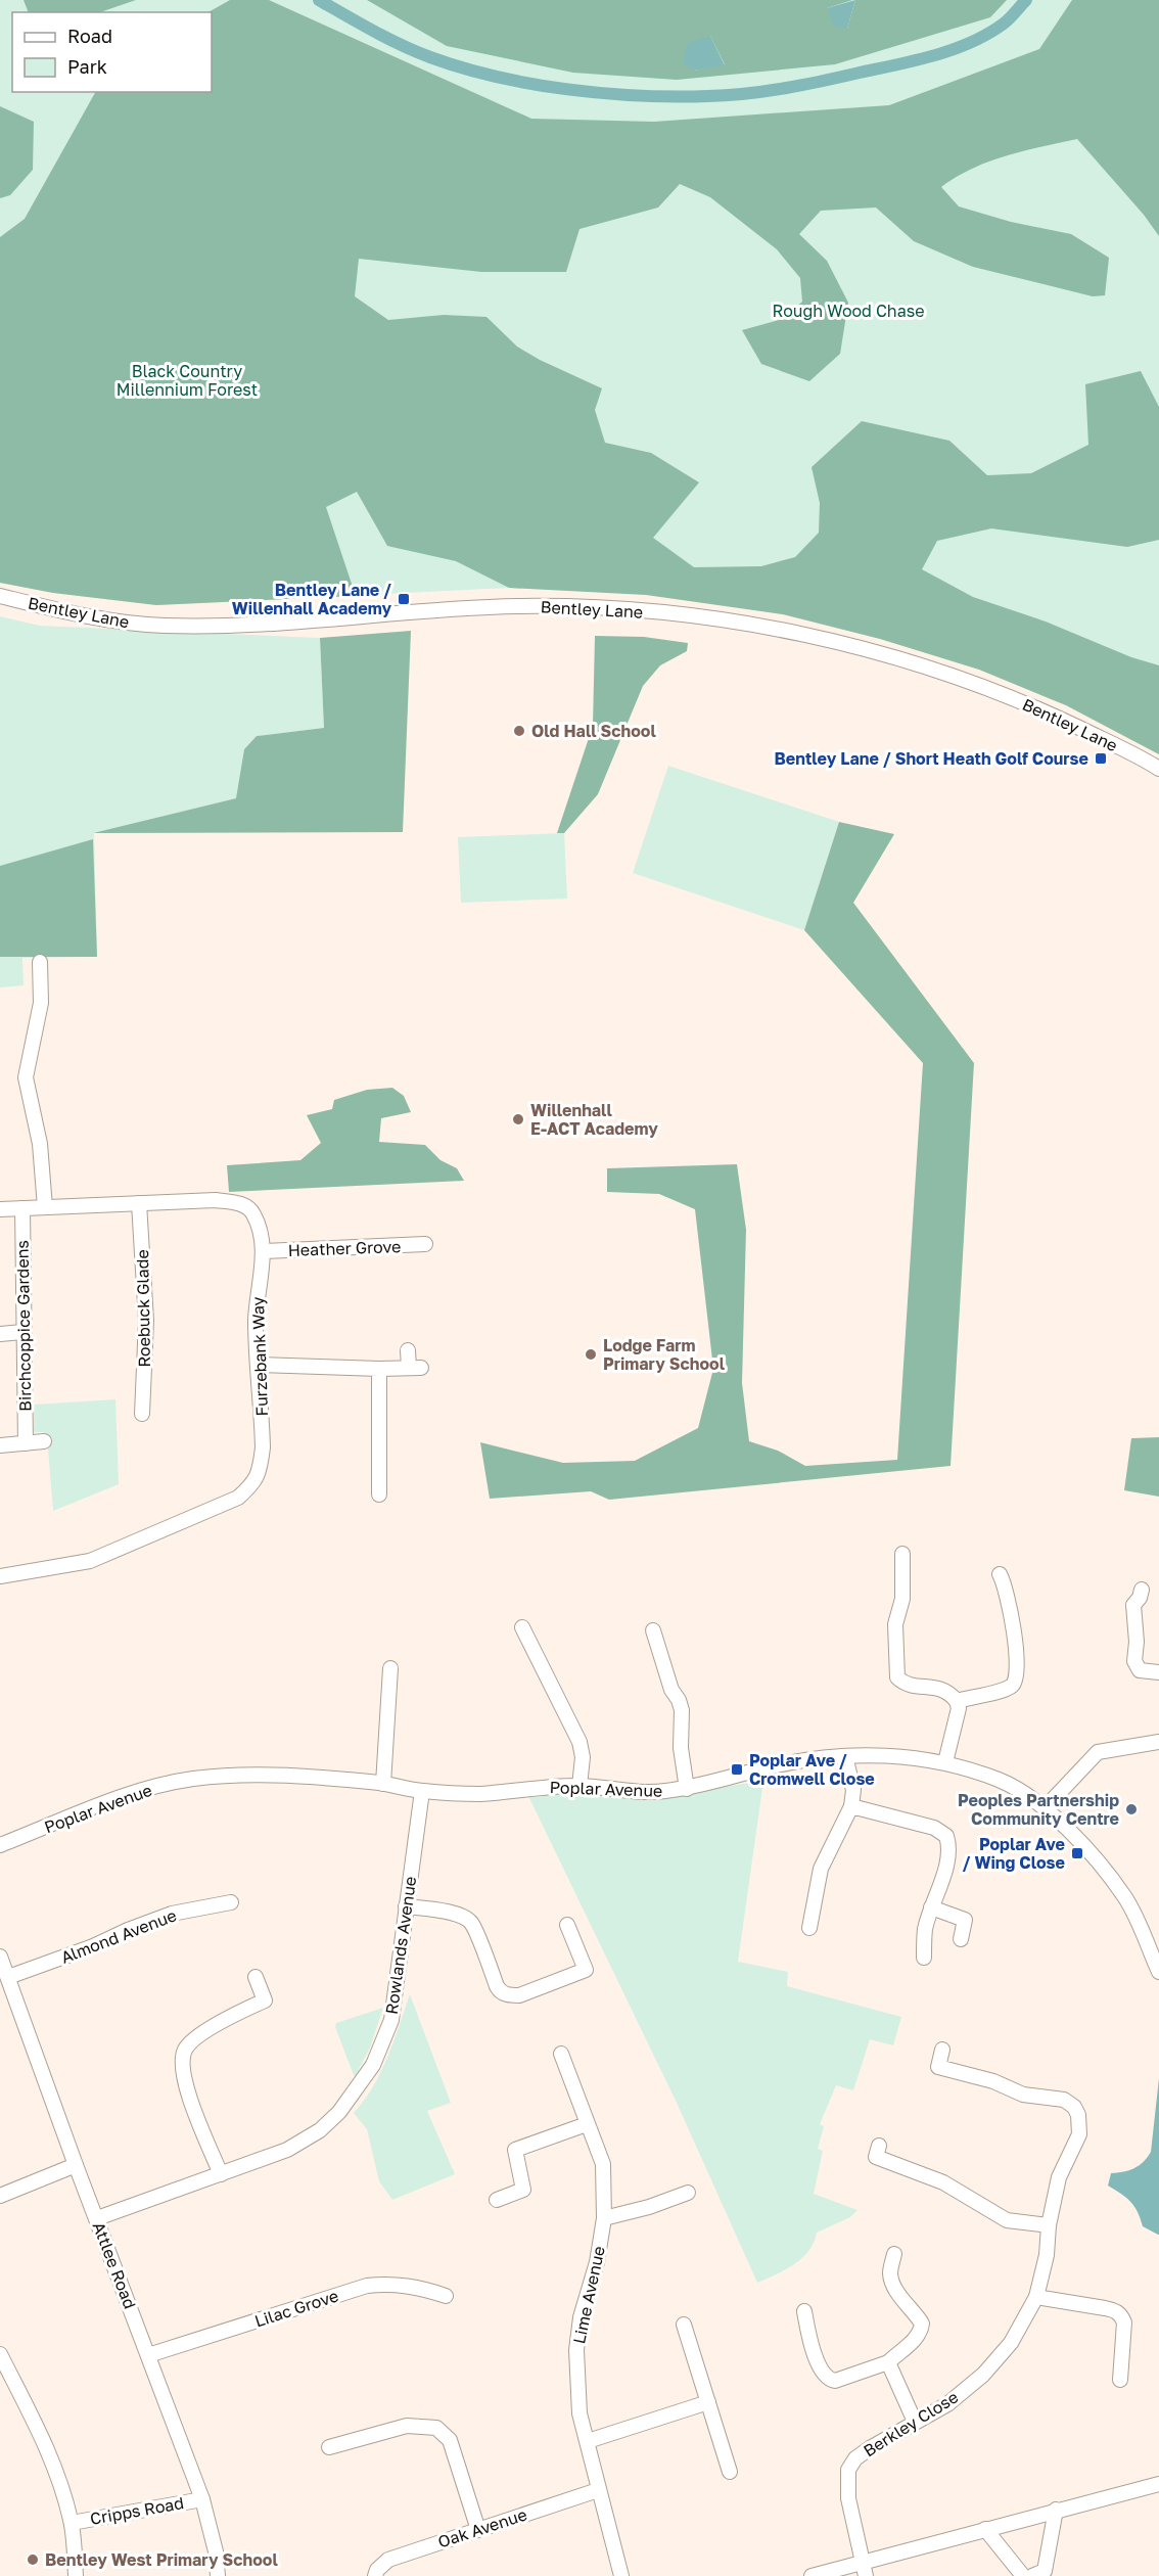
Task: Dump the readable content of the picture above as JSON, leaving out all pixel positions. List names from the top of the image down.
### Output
{
  "streets": {
    "street": [
      "Bentley Lane",
      "Heather Grove",
      "Roebuck Glade",
      "Birchcoppice Gardens",
      "Furzebank Way",
      "Poplar Avenue",
      "Almond Avenue",
      "Rowlands Avenue",
      "Attlee Road",
      "Lime Avenue",
      "Lilac Grove",
      "Berkley Close",
      "Cripps Road",
      "Oak Avenue"
    ]
  },
  "crossings": [
    ["Heather Grove", "Furzebank Way"],
    ["Roebuck Glade", "Furzebank Way"],
    ["Birchcoppice Gardens", "Furzebank Way"],
    ["Poplar Avenue", "Rowlands Avenue"],
    ["Almond Avenue", "Attlee Road"],
    ["Rowlands Avenue", "Attlee Road"],
    ["Attlee Road", "Lilac Grove"],
    ["Attlee Road", "Cripps Road"],
    ["Lime Avenue", "Oak Avenue"]
  ],
  "parks": ["Rough Wood Chase", "Black Country Millennium Forest"],
  "places": {
    "transit": [
      "Bentley Lane / Willenhall Academy",
      "Bentley Lane / Short Heath Golf Course",
      "Poplar Ave / Cromwell Close",
      "Poplar Ave / Wing Close"
    ],
    "other": [
      "Old Hall School",
      "Willenhall E-ACT Academy",
      "Lodge Farm Primary School",
      "Peoples Partnership Community Centre",
      "Bentley West Primary School"
    ]
  },
  "legend": ["Road", "Park"]
}
